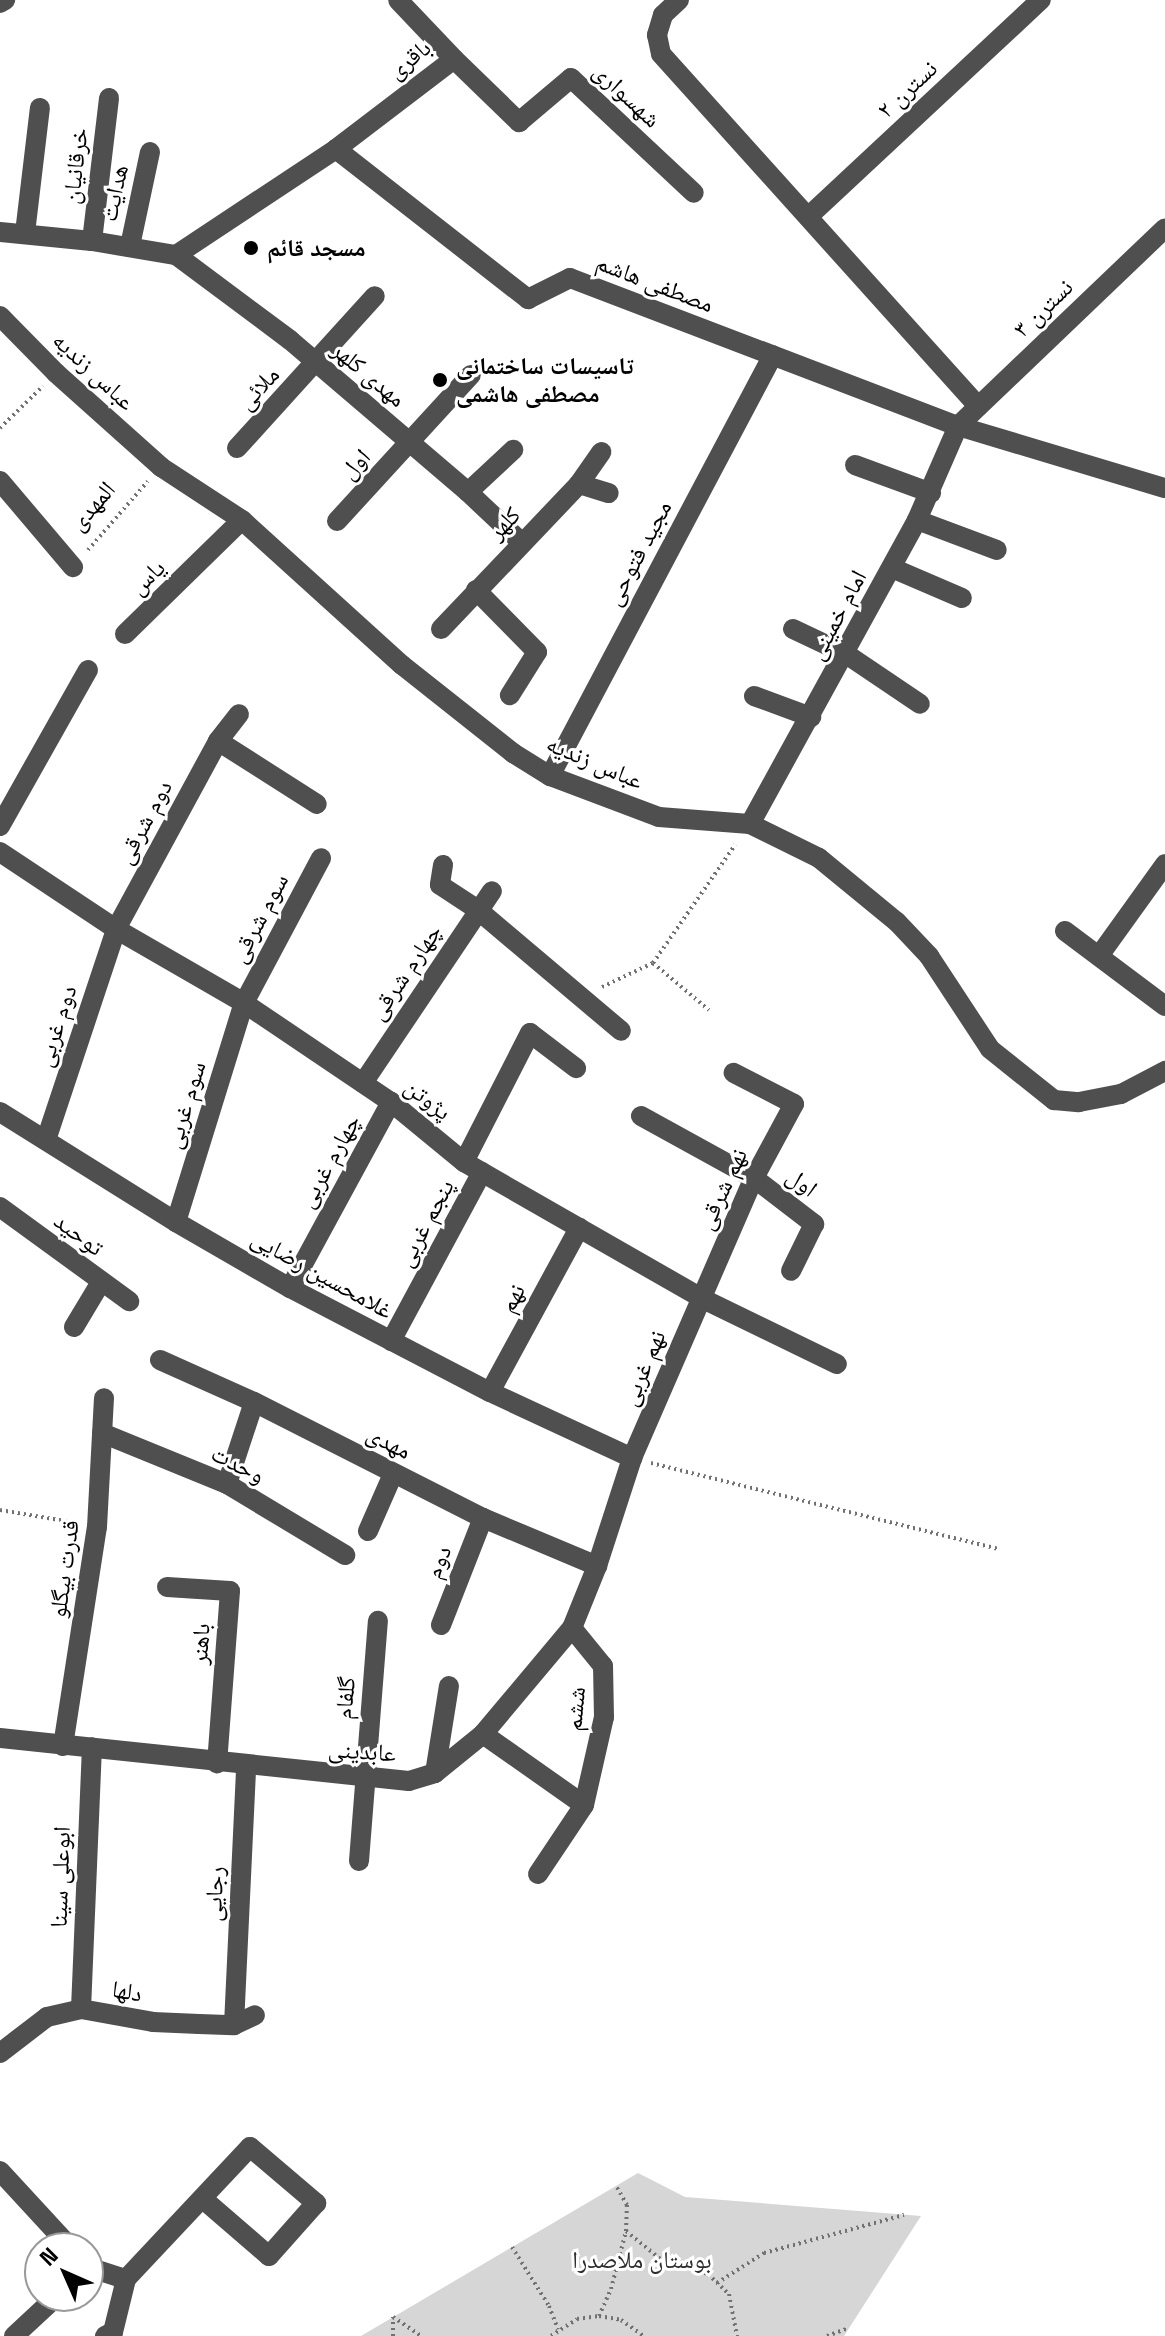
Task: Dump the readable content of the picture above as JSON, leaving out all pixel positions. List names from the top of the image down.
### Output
{
  "streets": {
    "street": [
      "باقری",
      "نسترن ۲",
      "شهسواری",
      "خرقانیان",
      "هدایت",
      "مصطفی هاشم",
      "نسترن ۳",
      "عباس زندیه",
      "مهدی کلهر",
      "ملائی",
      "اول",
      "المهدی",
      "کلهر",
      "مجید فتوحی",
      "یاس",
      "امام خمینی",
      "دوم شرقی",
      "سوم شرقی",
      "چهارم شرقی",
      "دوم غربی",
      "پژوتن",
      "سوم غربی",
      "چهارم غربی",
      "نهم شرقی",
      "پنجم غربی",
      "توحید",
      "غلامحسین رضایی",
      "نهم",
      "نهم غربی",
      "مهدی",
      "وحدت",
      "دوم",
      "قدرت بیگلو",
      "باهنر",
      "گلفام",
      "ششم",
      "عابدینی",
      "ابوعلی سینا",
      "رجایی",
      "دلها"
    ]
  },
  "crossings": [
    ["باقری", "شهسواری"],
    ["باقری", "مصطفی هاشم"],
    ["مصطفی هاشم", "نسترن ۳"],
    ["مصطفی هاشم", "مجید فتوحی"],
    ["مصطفی هاشم", "امام خمینی"],
    ["نسترن ۳", "امام خمینی"],
    ["عباس زندیه", "المهدی"],
    ["عباس زندیه", "مجید فتوحی"],
    ["عباس زندیه", "یاس"],
    ["عباس زندیه", "امام خمینی"],
    ["مهدی کلهر", "ملائی"],
    ["مهدی کلهر", "اول"],
    ["مهدی کلهر", "کلهر"],
    ["اول", "نهم شرقی"],
    ["دوم شرقی", "دوم غربی"],
    ["دوم شرقی", "پژوتن"],
    ["سوم شرقی", "پژوتن"],
    ["سوم شرقی", "سوم غربی"],
    ["چهارم شرقی", "پژوتن"],
    ["دوم غربی", "پژوتن"],
    ["دوم غربی", "غلامحسین رضایی"],
    ["پژوتن", "سوم غربی"],
    ["پژوتن", "چهارم غربی"],
    ["پژوتن", "نهم شرقی"],
    ["پژوتن", "پنجم غربی"],
    ["پژوتن", "نهم"],
    ["پژوتن", "نهم غربی"],
    ["سوم غربی", "غلامحسین رضایی"],
    ["چهارم غربی", "غلامحسین رضایی"],
    ["نهم شرقی", "نهم غربی"],
    ["پنجم غربی", "غلامحسین رضایی"],
    ["غلامحسین رضایی", "نهم"],
    ["غلامحسین رضایی", "نهم غربی"],
    ["غلامحسین رضایی", "عابدینی"],
    ["نهم غربی", "عابدینی"],
    ["مهدی", "دوم"],
    ["مهدی", "عابدینی"],
    ["وحدت", "قدرت بیگلو"],
    ["قدرت بیگلو", "عابدینی"],
    ["باهنر", "عابدینی"],
    ["گلفام", "عابدینی"],
    ["ششم", "عابدینی"],
    ["عابدینی", "ابوعلی سینا"],
    ["عابدینی", "رجایی"],
    ["ابوعلی سینا", "دلها"],
    ["رجایی", "دلها"]
  ],
  "parks": ["بوستان ملاصدرا"],
  "places": ["مسجد قائم", "تاسیسات ساختمانی مصطفی هاشمی"],
  "north": "top left"
}
